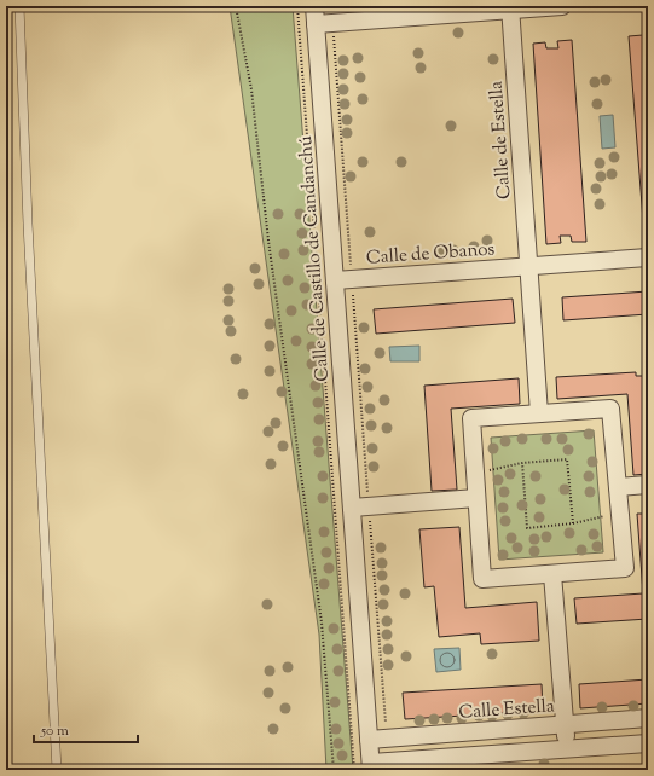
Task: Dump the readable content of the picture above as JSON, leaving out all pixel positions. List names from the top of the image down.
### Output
{
  "streets": {
    "street": [
      "Calle de Estella",
      "Calle de Obanos",
      "Calle de Castillo de Candanchú",
      "Calle Estella"
    ]
  },
  "crossings": [
    ["Calle de Estella", "Calle de Obanos"],
    ["Calle de Obanos", "Calle de Castillo de Candanchú"],
    ["Calle de Castillo de Candanchú", "Calle Estella"]
  ],
  "scale_bar": "50 m"
}
